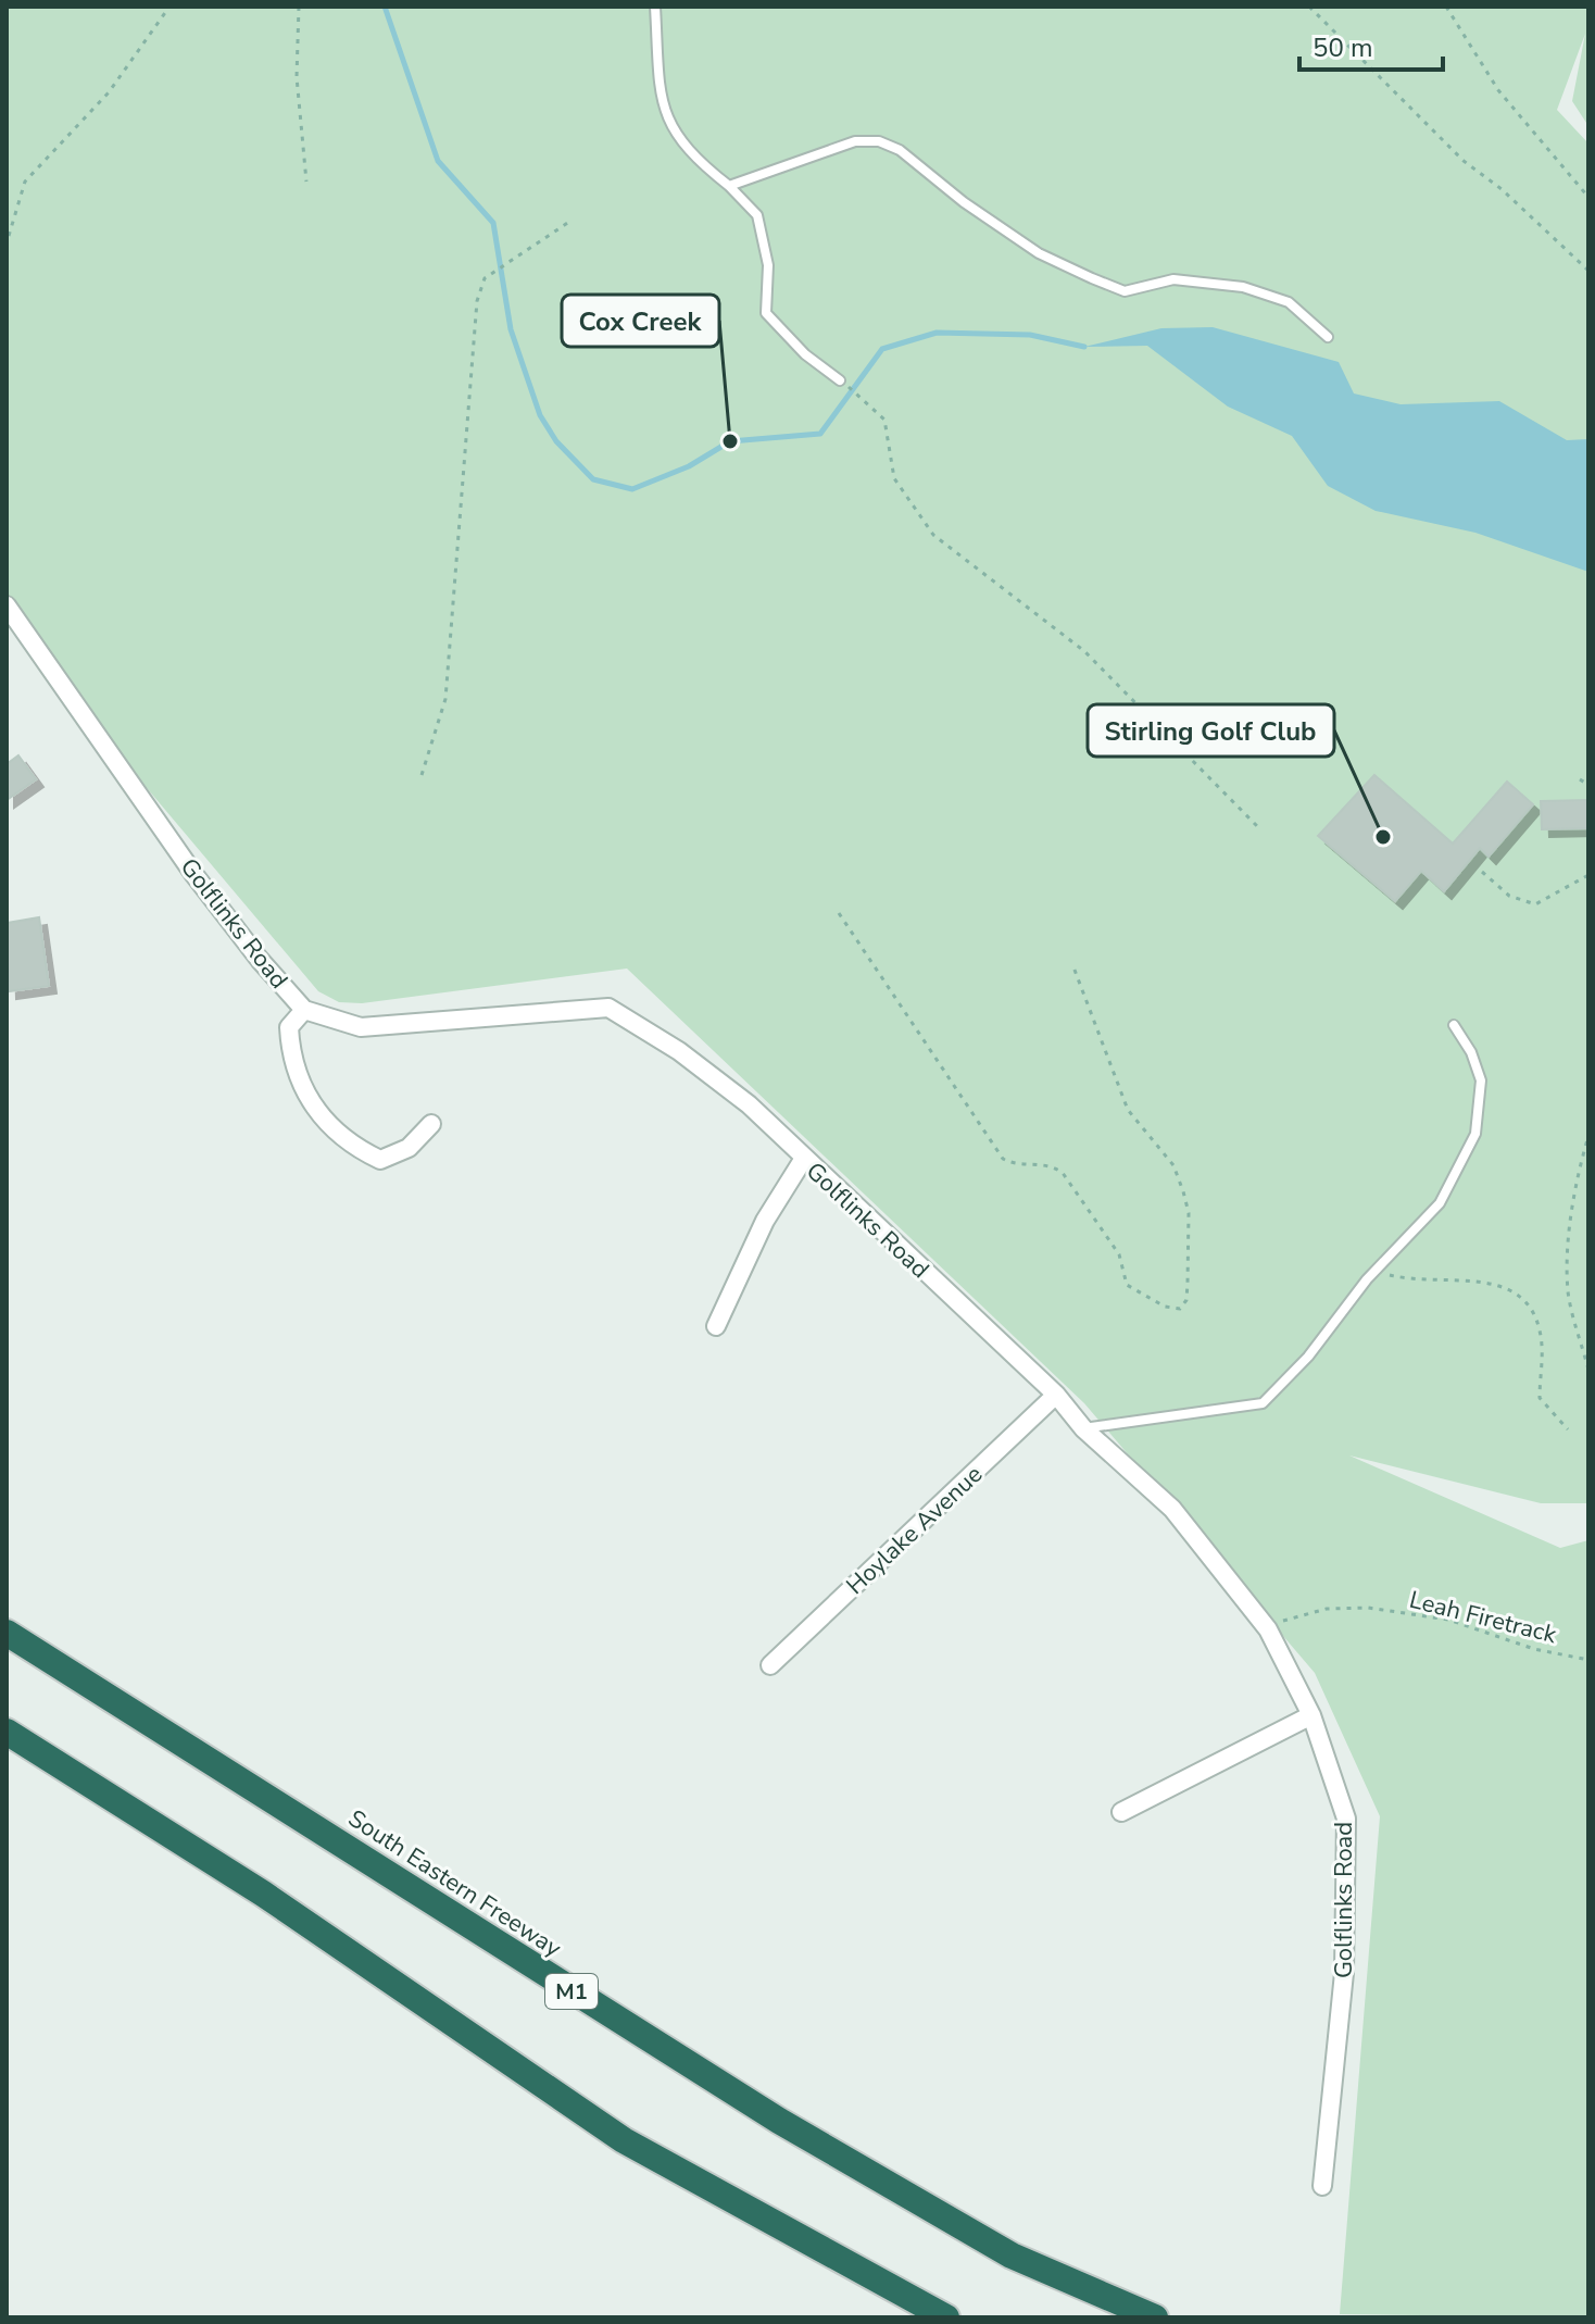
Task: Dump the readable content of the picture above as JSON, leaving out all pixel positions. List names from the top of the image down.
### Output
{
  "streets": {
    "highway": ["South Eastern Freeway", "M1"],
    "street": ["Golflinks Road", "Hoylake Avenue"],
    "path": ["Leah Firetrack"]
  },
  "crossings": [
    ["Golflinks Road", "Hoylake Avenue"],
    ["Golflinks Road", "Leah Firetrack"]
  ],
  "places": ["Cox Creek", "Stirling Golf Club"],
  "scale_bar": "50 m"
}
